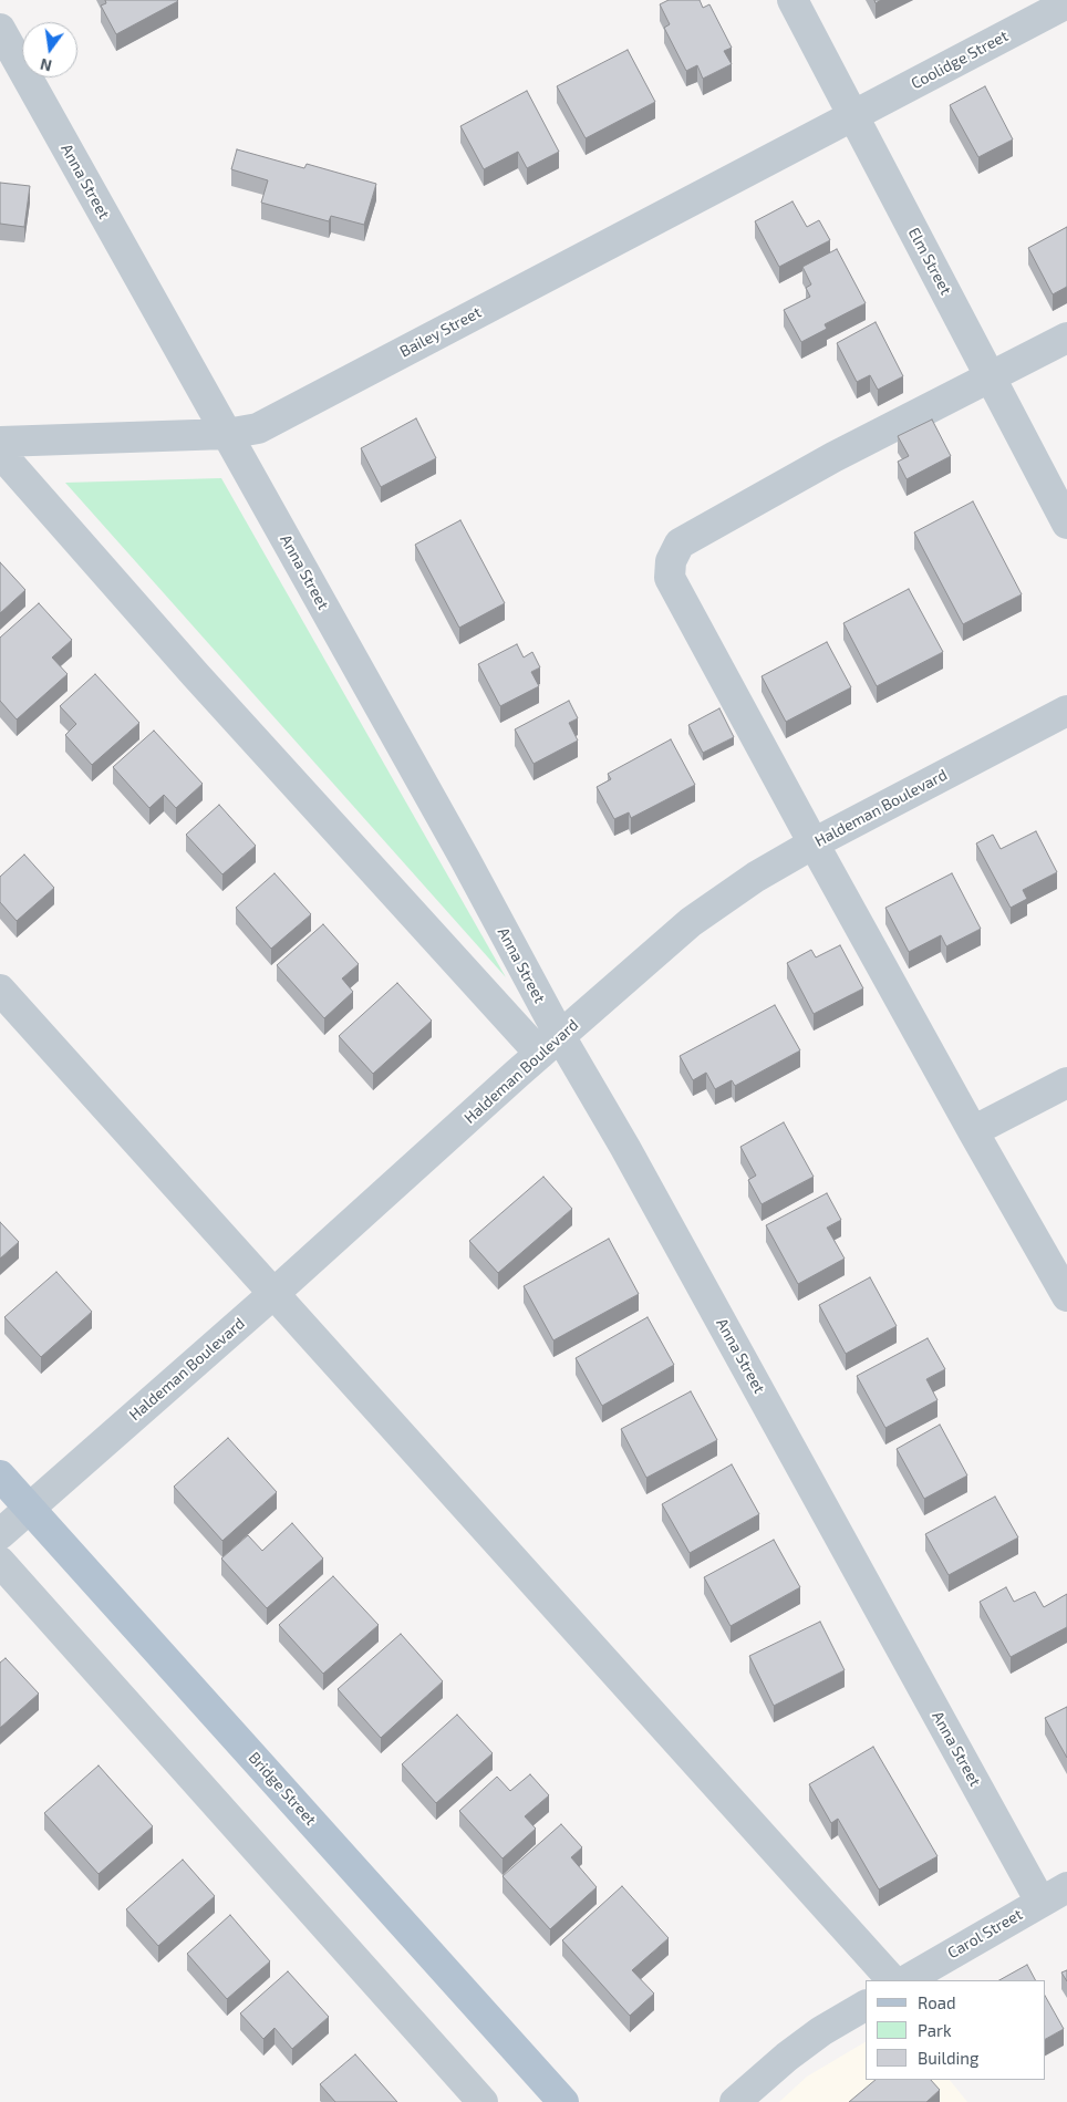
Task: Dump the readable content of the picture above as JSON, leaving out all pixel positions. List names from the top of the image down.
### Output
{
  "streets": {
    "main road": ["Bridge Street"],
    "street": [
      "Coolidge Street",
      "Anna Street",
      "Elm Street",
      "Bailey Street",
      "Haldeman Boulevard",
      "Carol Street"
    ]
  },
  "crossings": [
    ["Coolidge Street", "Elm Street"],
    ["Coolidge Street", "Bailey Street"],
    ["Anna Street", "Bailey Street"],
    ["Anna Street", "Haldeman Boulevard"],
    ["Anna Street", "Carol Street"],
    ["Elm Street", "Bailey Street"],
    ["Haldeman Boulevard", "Bridge Street"]
  ],
  "legend": ["Road", "Park", "Building"],
  "north": "bottom"
}
